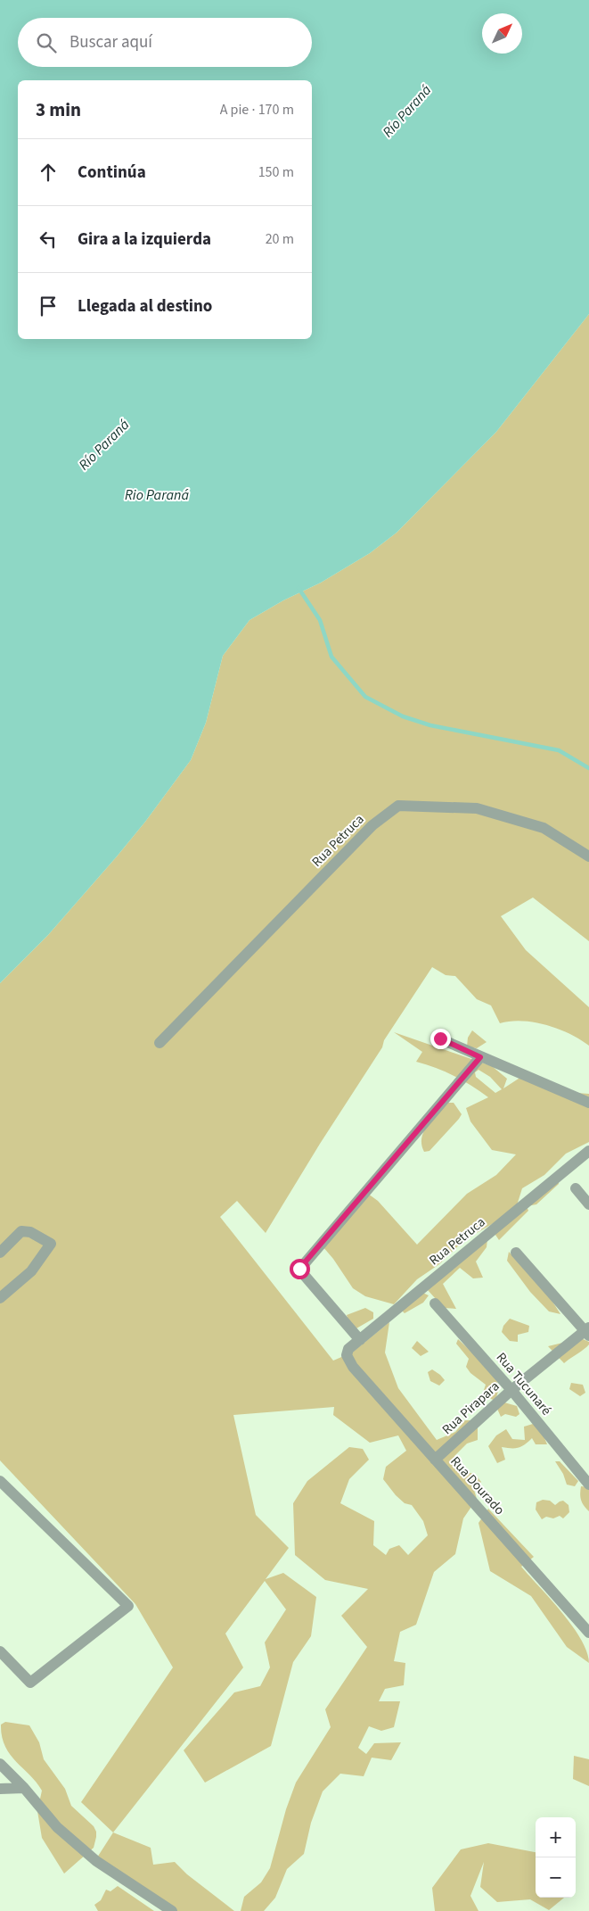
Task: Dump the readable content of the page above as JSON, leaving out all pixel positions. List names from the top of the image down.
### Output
{
  "streets": {
    "street": [
      "Rua Petruca",
      "Rua Tucunaré",
      "Rua Pirapara",
      "Rua Dourado"
    ]
  },
  "crossings": [
    ["Rua Petruca", "Rua Dourado"],
    ["Rua Tucunaré", "Rua Pirapara"],
    ["Rua Pirapara", "Rua Dourado"]
  ],
  "water": ["Río Paraná", "Rio Paraná"],
  "north": "top right",
  "page": {
    "search": "Buscar aquí",
    "heading": ["3 min", "A pie · 170 m"],
    "list": [
      ["Continúa", "150 m"],
      ["Gira a la izquierda", "20 m"],
      "Llegada al destino"
    ],
    "map_buttons": ["+", "−"]
  }
}
